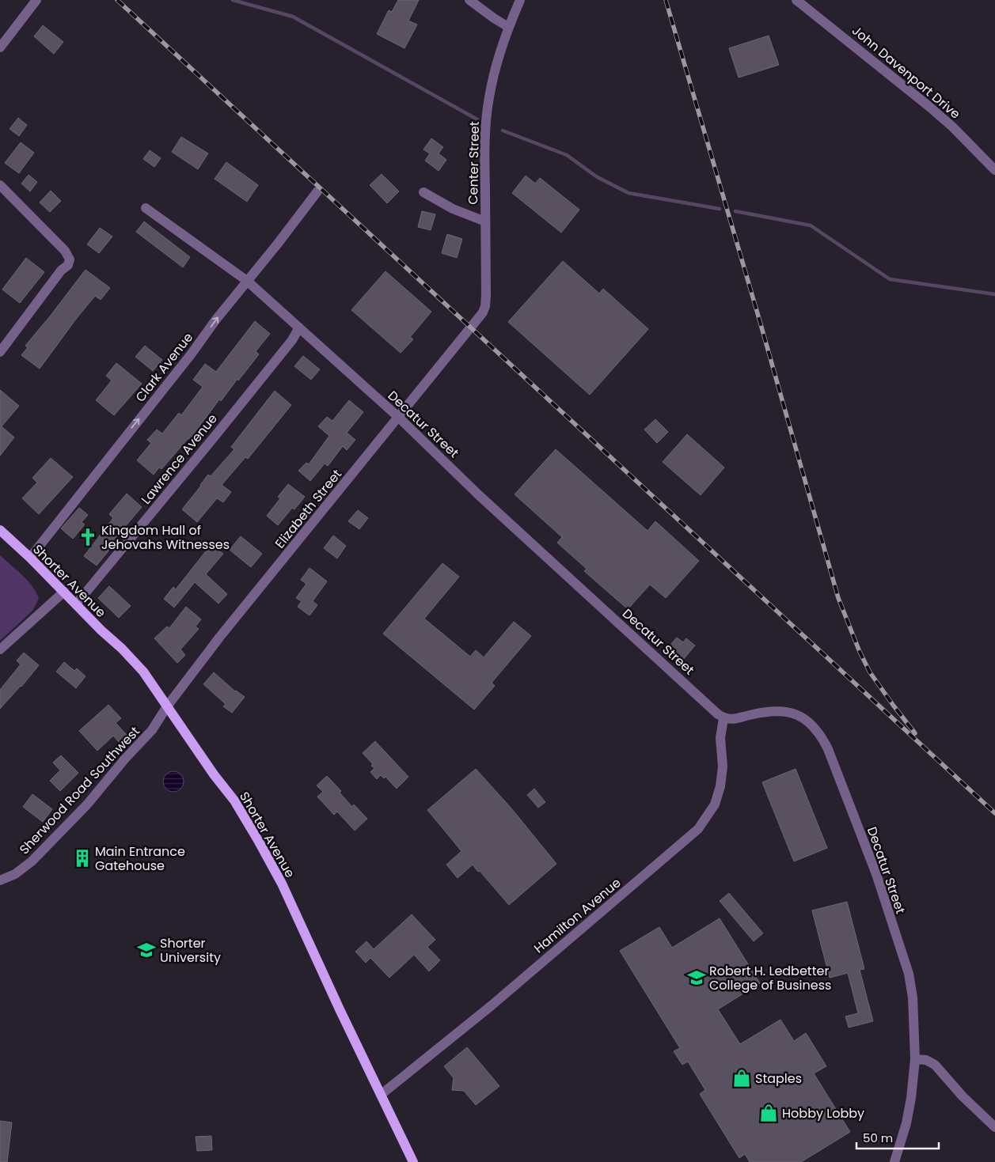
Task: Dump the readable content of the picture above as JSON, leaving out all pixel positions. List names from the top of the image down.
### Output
{
  "streets": {
    "main road": ["Shorter Avenue"],
    "street": [
      "John Davenport Drive",
      "Center Street",
      "Clark Avenue",
      "Decatur Street",
      "Lawrence Avenue",
      "Elizabeth Street",
      "Sherwood Road Southwest",
      "Hamilton Avenue"
    ]
  },
  "crossings": [
    ["Center Street", "Elizabeth Street"],
    ["Clark Avenue", "Decatur Street"],
    ["Clark Avenue", "Shorter Avenue"],
    ["Decatur Street", "Lawrence Avenue"],
    ["Decatur Street", "Elizabeth Street"],
    ["Decatur Street", "Hamilton Avenue"],
    ["Lawrence Avenue", "Shorter Avenue"],
    ["Elizabeth Street", "Shorter Avenue"],
    ["Elizabeth Street", "Sherwood Road Southwest"],
    ["Shorter Avenue", "Sherwood Road Southwest"],
    ["Shorter Avenue", "Hamilton Avenue"]
  ],
  "one_way": ["Clark Avenue"],
  "places": {
    "church": ["Kingdom Hall of Jehovahs Witnesses"],
    "building": ["Main Entrance Gatehouse"],
    "school or university": ["Shorter University", "Robert H. Ledbetter College of Business"],
    "shop": ["Staples", "Hobby Lobby"]
  },
  "scale_bar": "50 m"
}
